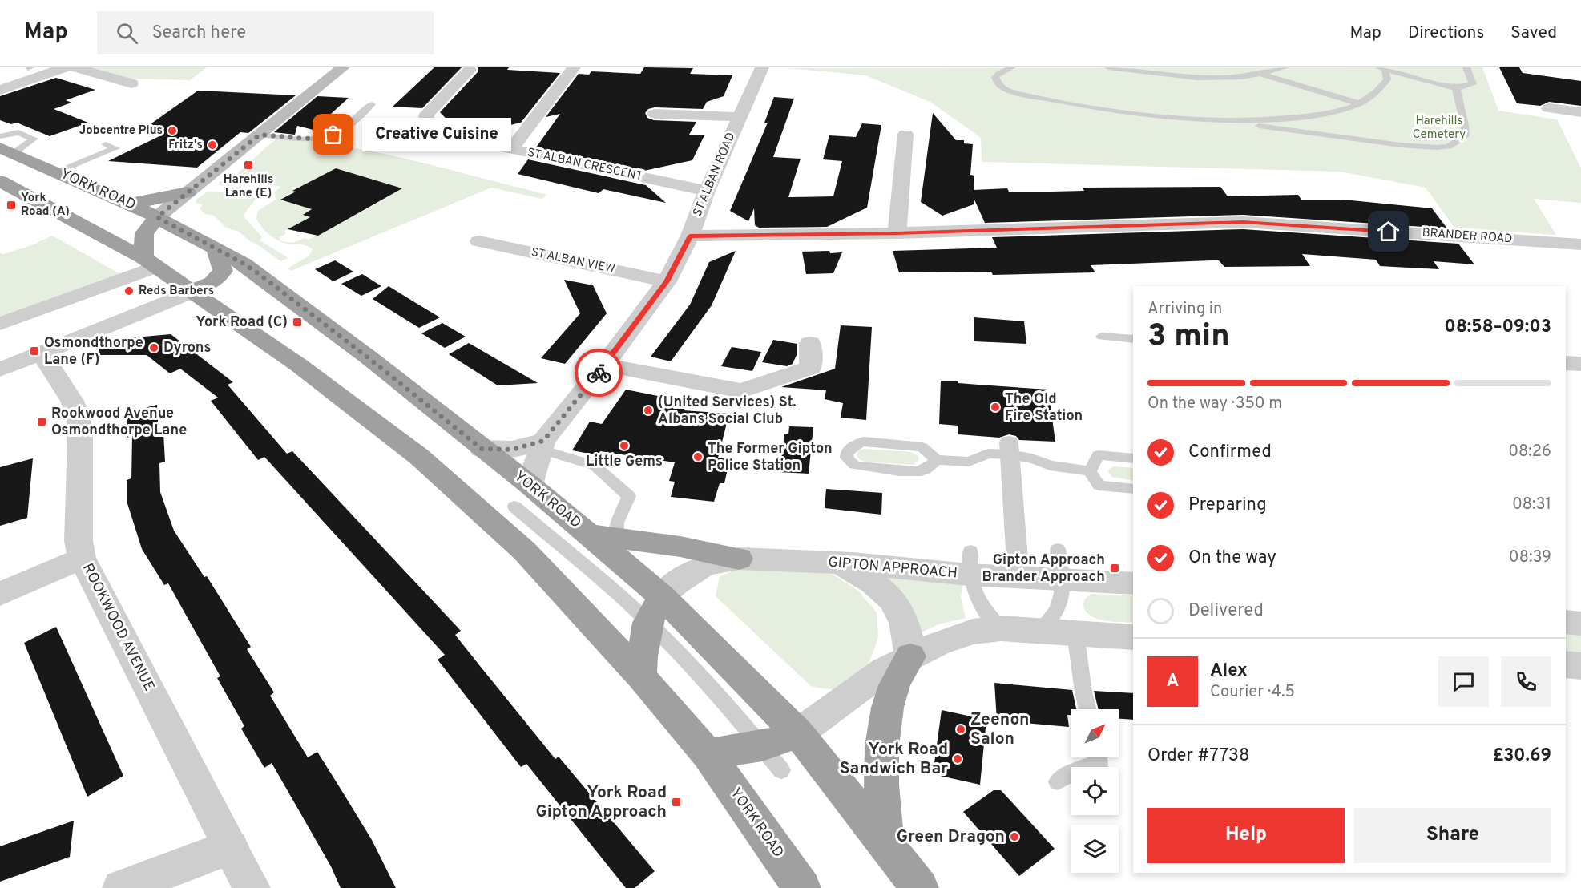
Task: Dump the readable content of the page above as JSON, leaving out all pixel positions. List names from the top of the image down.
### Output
{
  "streets": {
    "highway": ["YORK ROAD"],
    "street": [
      "ST ALBAN CRESCENT",
      "ST ALBAN ROAD",
      "BRANDER ROAD",
      "ST ALBAN VIEW",
      "GIPTON APPROACH",
      "ROOKWOOD AVENUE"
    ]
  },
  "crossings": [
    ["ST ALBAN CRESCENT", "ST ALBAN ROAD"],
    ["ST ALBAN ROAD", "YORK ROAD"],
    ["ST ALBAN ROAD", "BRANDER ROAD"],
    ["ST ALBAN ROAD", "ST ALBAN VIEW"],
    ["YORK ROAD", "GIPTON APPROACH"]
  ],
  "parks": ["Harehills Cemetery"],
  "places": {
    "other": [
      "Jobcentre Plus",
      "Creative Cuisine",
      "Fritz's",
      "Reds Barbers",
      "Dyrons",
      "The Old Fire Station",
      "(United Services) St. Albans Social Club",
      "Little Gems",
      "The Former Gipton Police Station",
      "Zeenon Salon",
      "York Road Sandwich Bar",
      "Green Dragon"
    ],
    "transit": [
      "Harehills Lane (E)",
      "York Road (A)",
      "York Road (C)",
      "Osmondthorpe Lane (F)",
      "Rookwood Avenue Osmondthorpe Lane",
      "Gipton Approach Brander Approach",
      "York Road Gipton Approach"
    ]
  },
  "north": "top right",
  "page": {
    "header": "Map",
    "search": "Search here",
    "nav": ["Map", "Directions", "Saved"],
    "bubble": "Creative Cuisine",
    "heading": ["3 min", "Arriving in", "08:58–09:03"],
    "panel": [
      "Alex",
      "Courier · 4.5",
      "Order #7738",
      "£30.69"
    ],
    "bar": "On the way · 350 m",
    "list": [
      ["Confirmed", "08:26"],
      ["Preparing", "08:31"],
      ["On the way", "08:39"],
      "Delivered"
    ],
    "round": "A",
    "buttons": ["Help", "Share"]
  }
}
